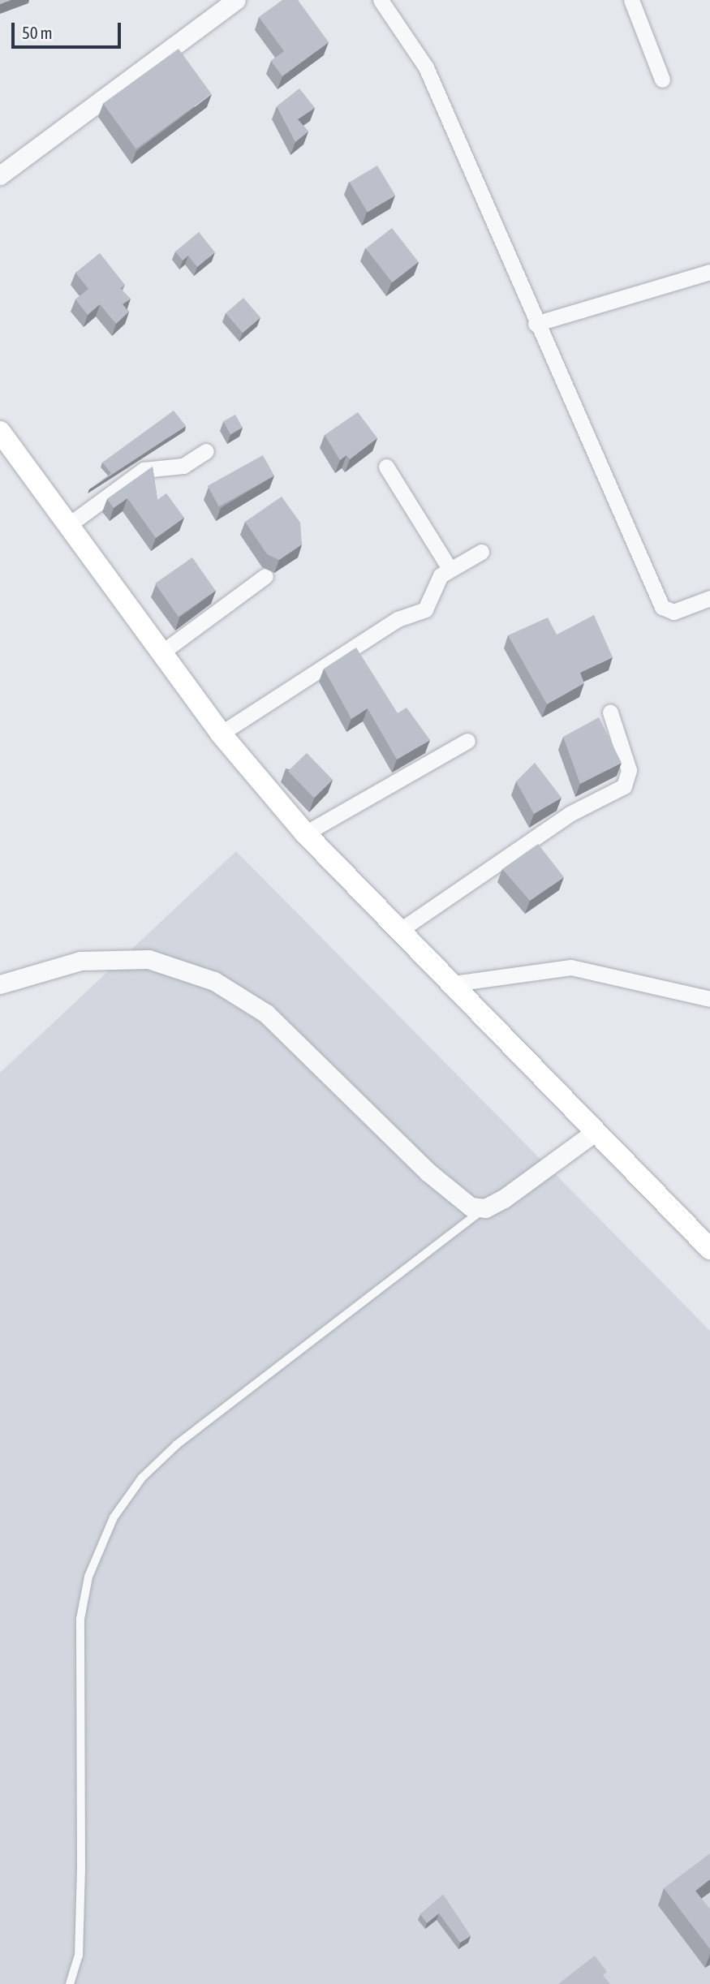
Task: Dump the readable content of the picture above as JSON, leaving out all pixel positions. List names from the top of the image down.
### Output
{
  "scale_bar": "50 m"
}
